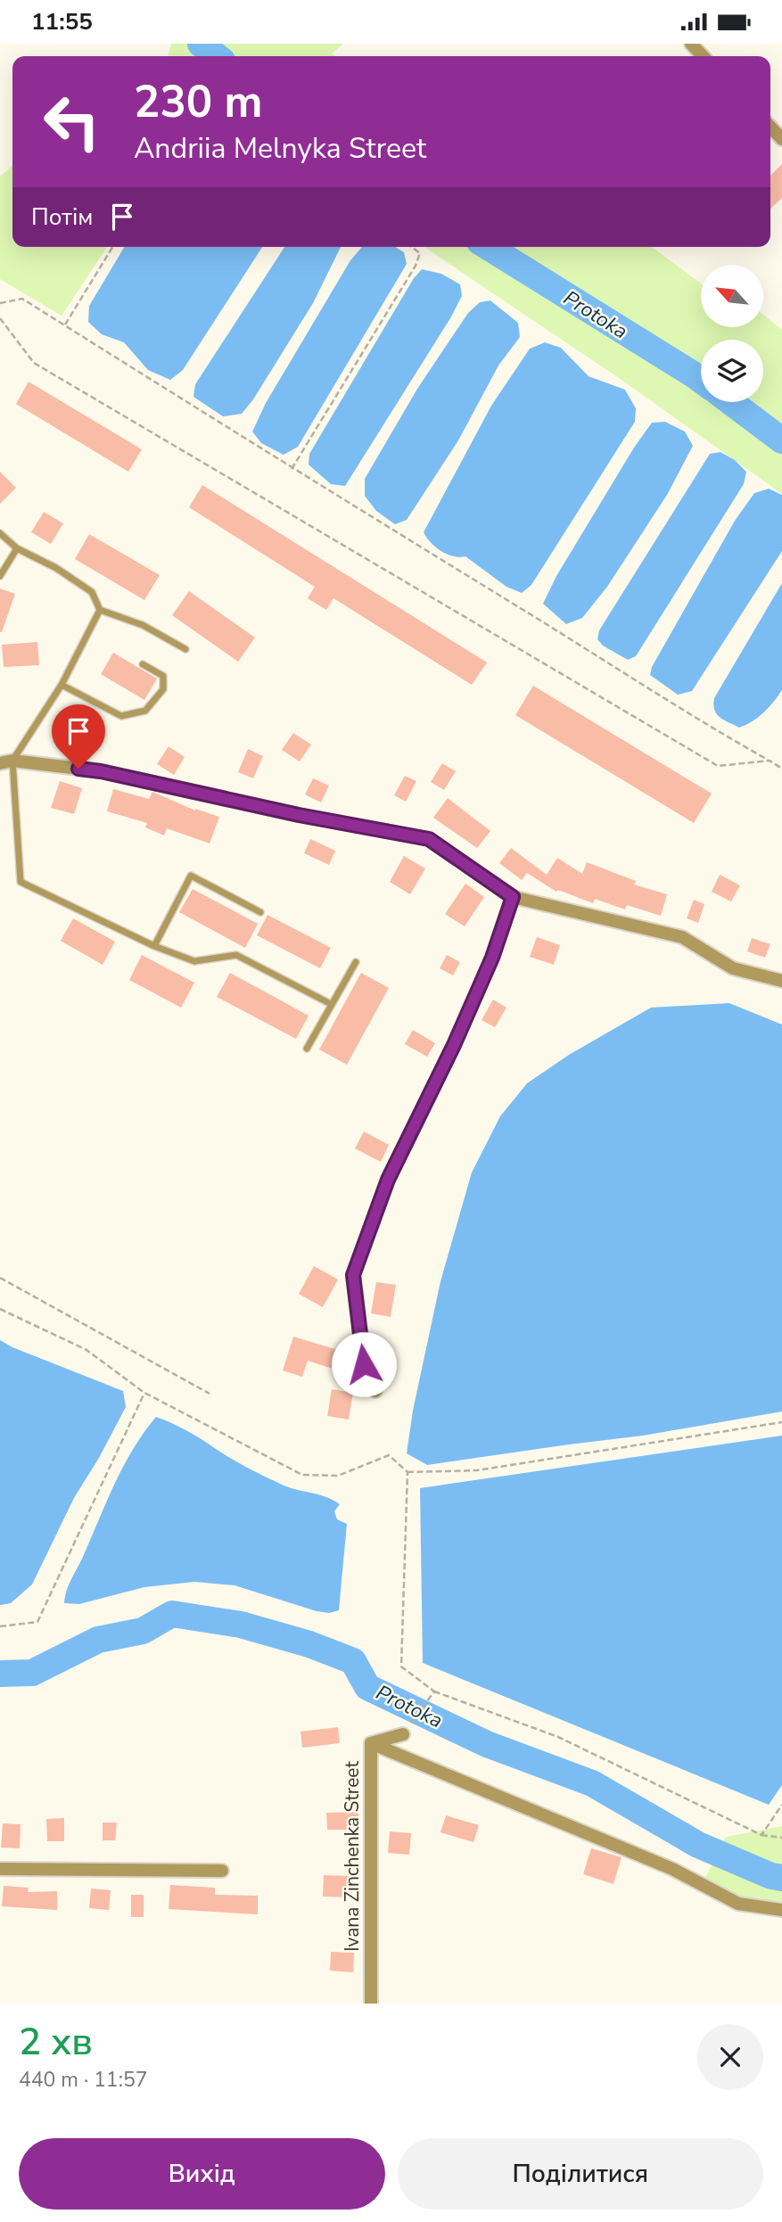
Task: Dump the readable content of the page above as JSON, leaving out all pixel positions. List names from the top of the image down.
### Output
{
  "streets": {
    "street": ["Ivana Zinchenka Street"]
  },
  "water": ["Protoka"],
  "north": "top left",
  "page": {
    "status": "11:55",
    "turn": ["230 m", "Andriia Melnyka Street"],
    "then": "Потім",
    "heading": ["2 хв", "440 m · 11:57"],
    "buttons": ["Вихід", "Поділитися"]
  }
}
